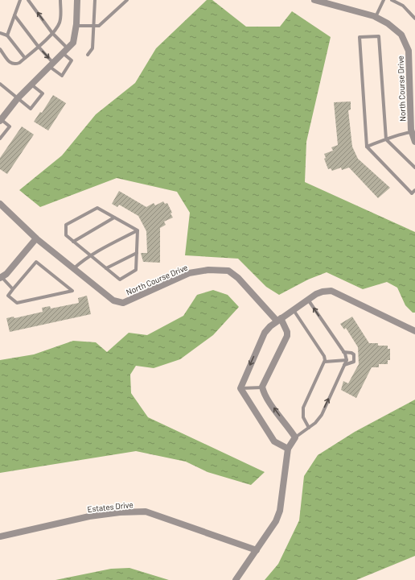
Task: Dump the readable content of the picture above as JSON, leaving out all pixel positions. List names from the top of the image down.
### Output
{
  "streets": {
    "street": ["North Course Drive", "Estates Drive"]
  }
}
